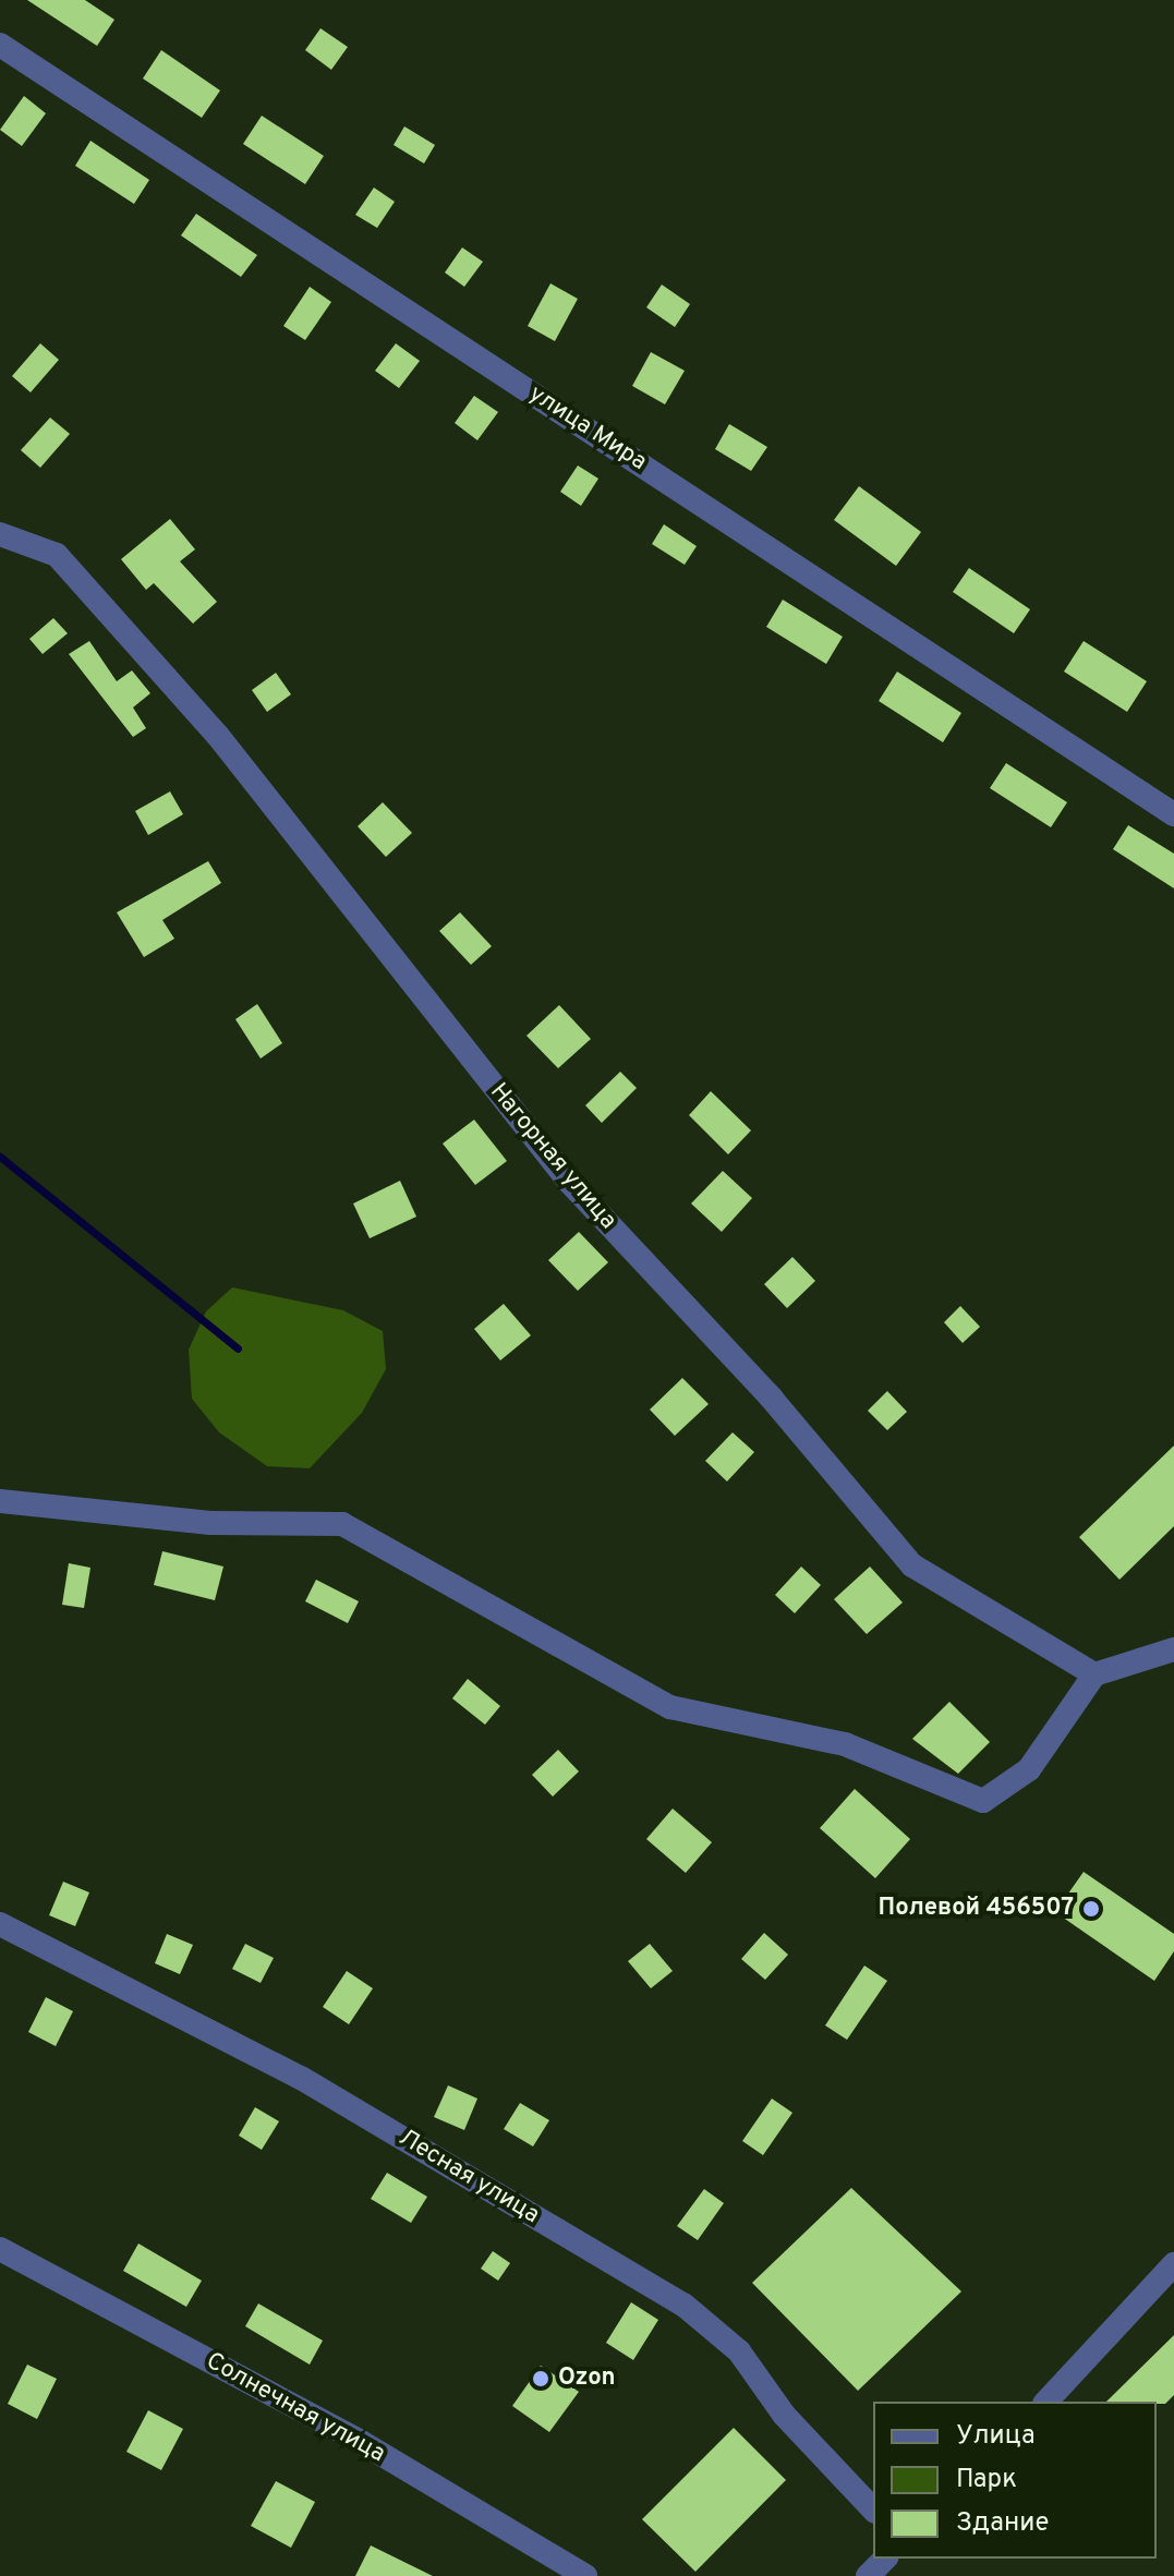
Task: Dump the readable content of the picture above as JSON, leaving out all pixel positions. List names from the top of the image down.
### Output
{
  "streets": {
    "street": [
      "улица Мира",
      "Нагорная улица",
      "Лесная улица",
      "Солнечная улица"
    ]
  },
  "places": ["Полевой 456507", "Ozon"],
  "legend": ["Улица", "Парк", "Здание"]
}
